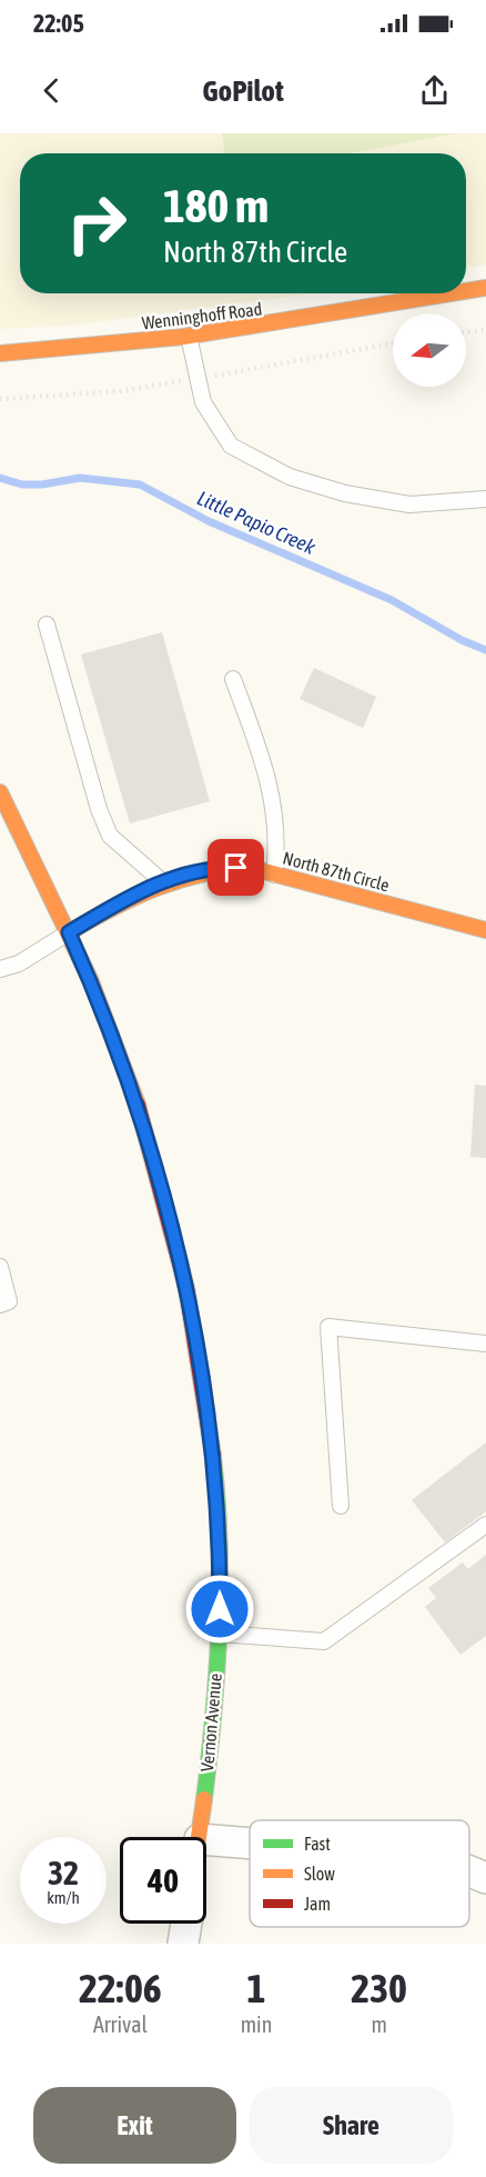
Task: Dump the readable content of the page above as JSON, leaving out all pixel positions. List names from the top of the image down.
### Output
{
  "streets": {
    "street": ["Wenninghoff Road", "North 87th Circle", "Vernon Avenue"]
  },
  "crossings": [
    ["North 87th Circle", "Vernon Avenue"]
  ],
  "water": ["Little Papio Creek"],
  "legend": ["Fast", "Slow", "Jam"],
  "north": "left",
  "page": {
    "status": "22:05",
    "header": "GoPilot",
    "turn": ["180 m", "North 87th Circle"],
    "speed": "32 km/h",
    "limit": "40",
    "eta": [
      "22:06",
      "Arrival",
      "1",
      "min",
      "230",
      "m"
    ],
    "buttons": ["Exit", "Share"]
  }
}
